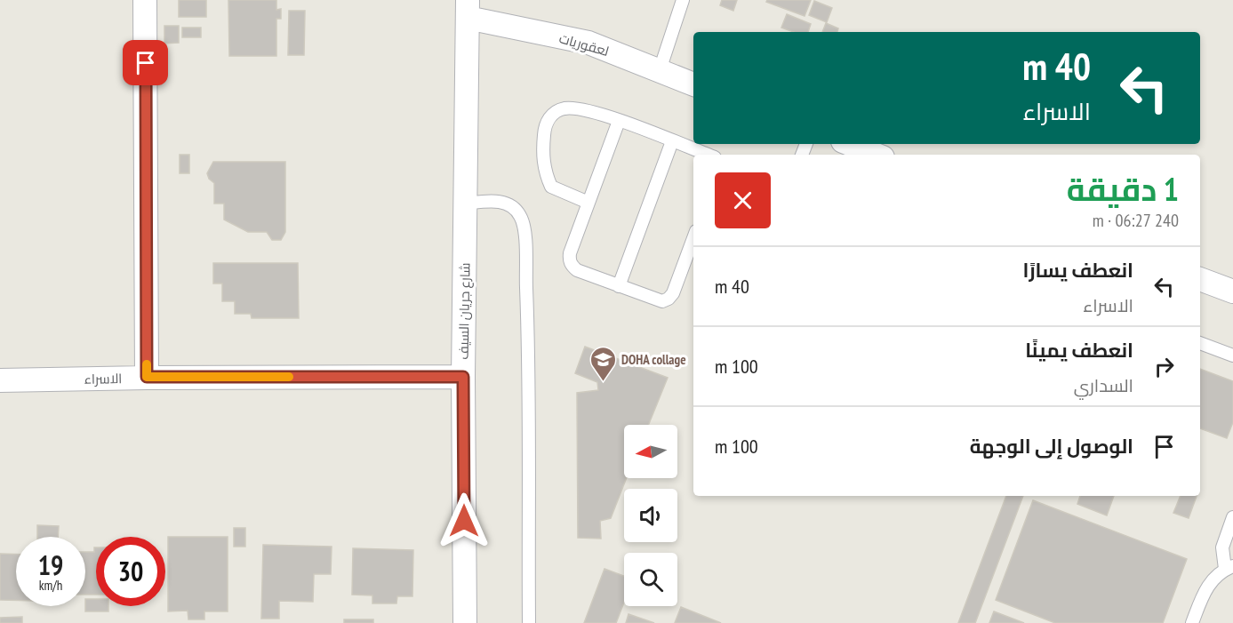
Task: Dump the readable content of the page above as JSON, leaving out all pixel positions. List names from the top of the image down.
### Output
{
  "streets": {
    "street": ["لعقوريات", "شارع جريان السيف", "الاسراء"]
  },
  "crossings": [
    ["لعقوريات", "شارع جريان السيف"],
    ["شارع جريان السيف", "الاسراء"]
  ],
  "places": {
    "school or university": ["DOHA collage"]
  },
  "north": "left",
  "page": {
    "turn": ["40 m", "الاسراء"],
    "heading": ["1 دقيقة", "240 m · 06:27"],
    "list": [
      {
        "name": "انعطف يسارًا",
        "note": "الاسراء",
        "value": "40 m"
      },
      {
        "name": "انعطف يمينًا",
        "note": "السداري",
        "value": "100 m"
      },
      {
        "name": "الوصول إلى الوجهة",
        "value": "100 m"
      }
    ],
    "speed": "19 km/h",
    "limit": "30"
  }
}
